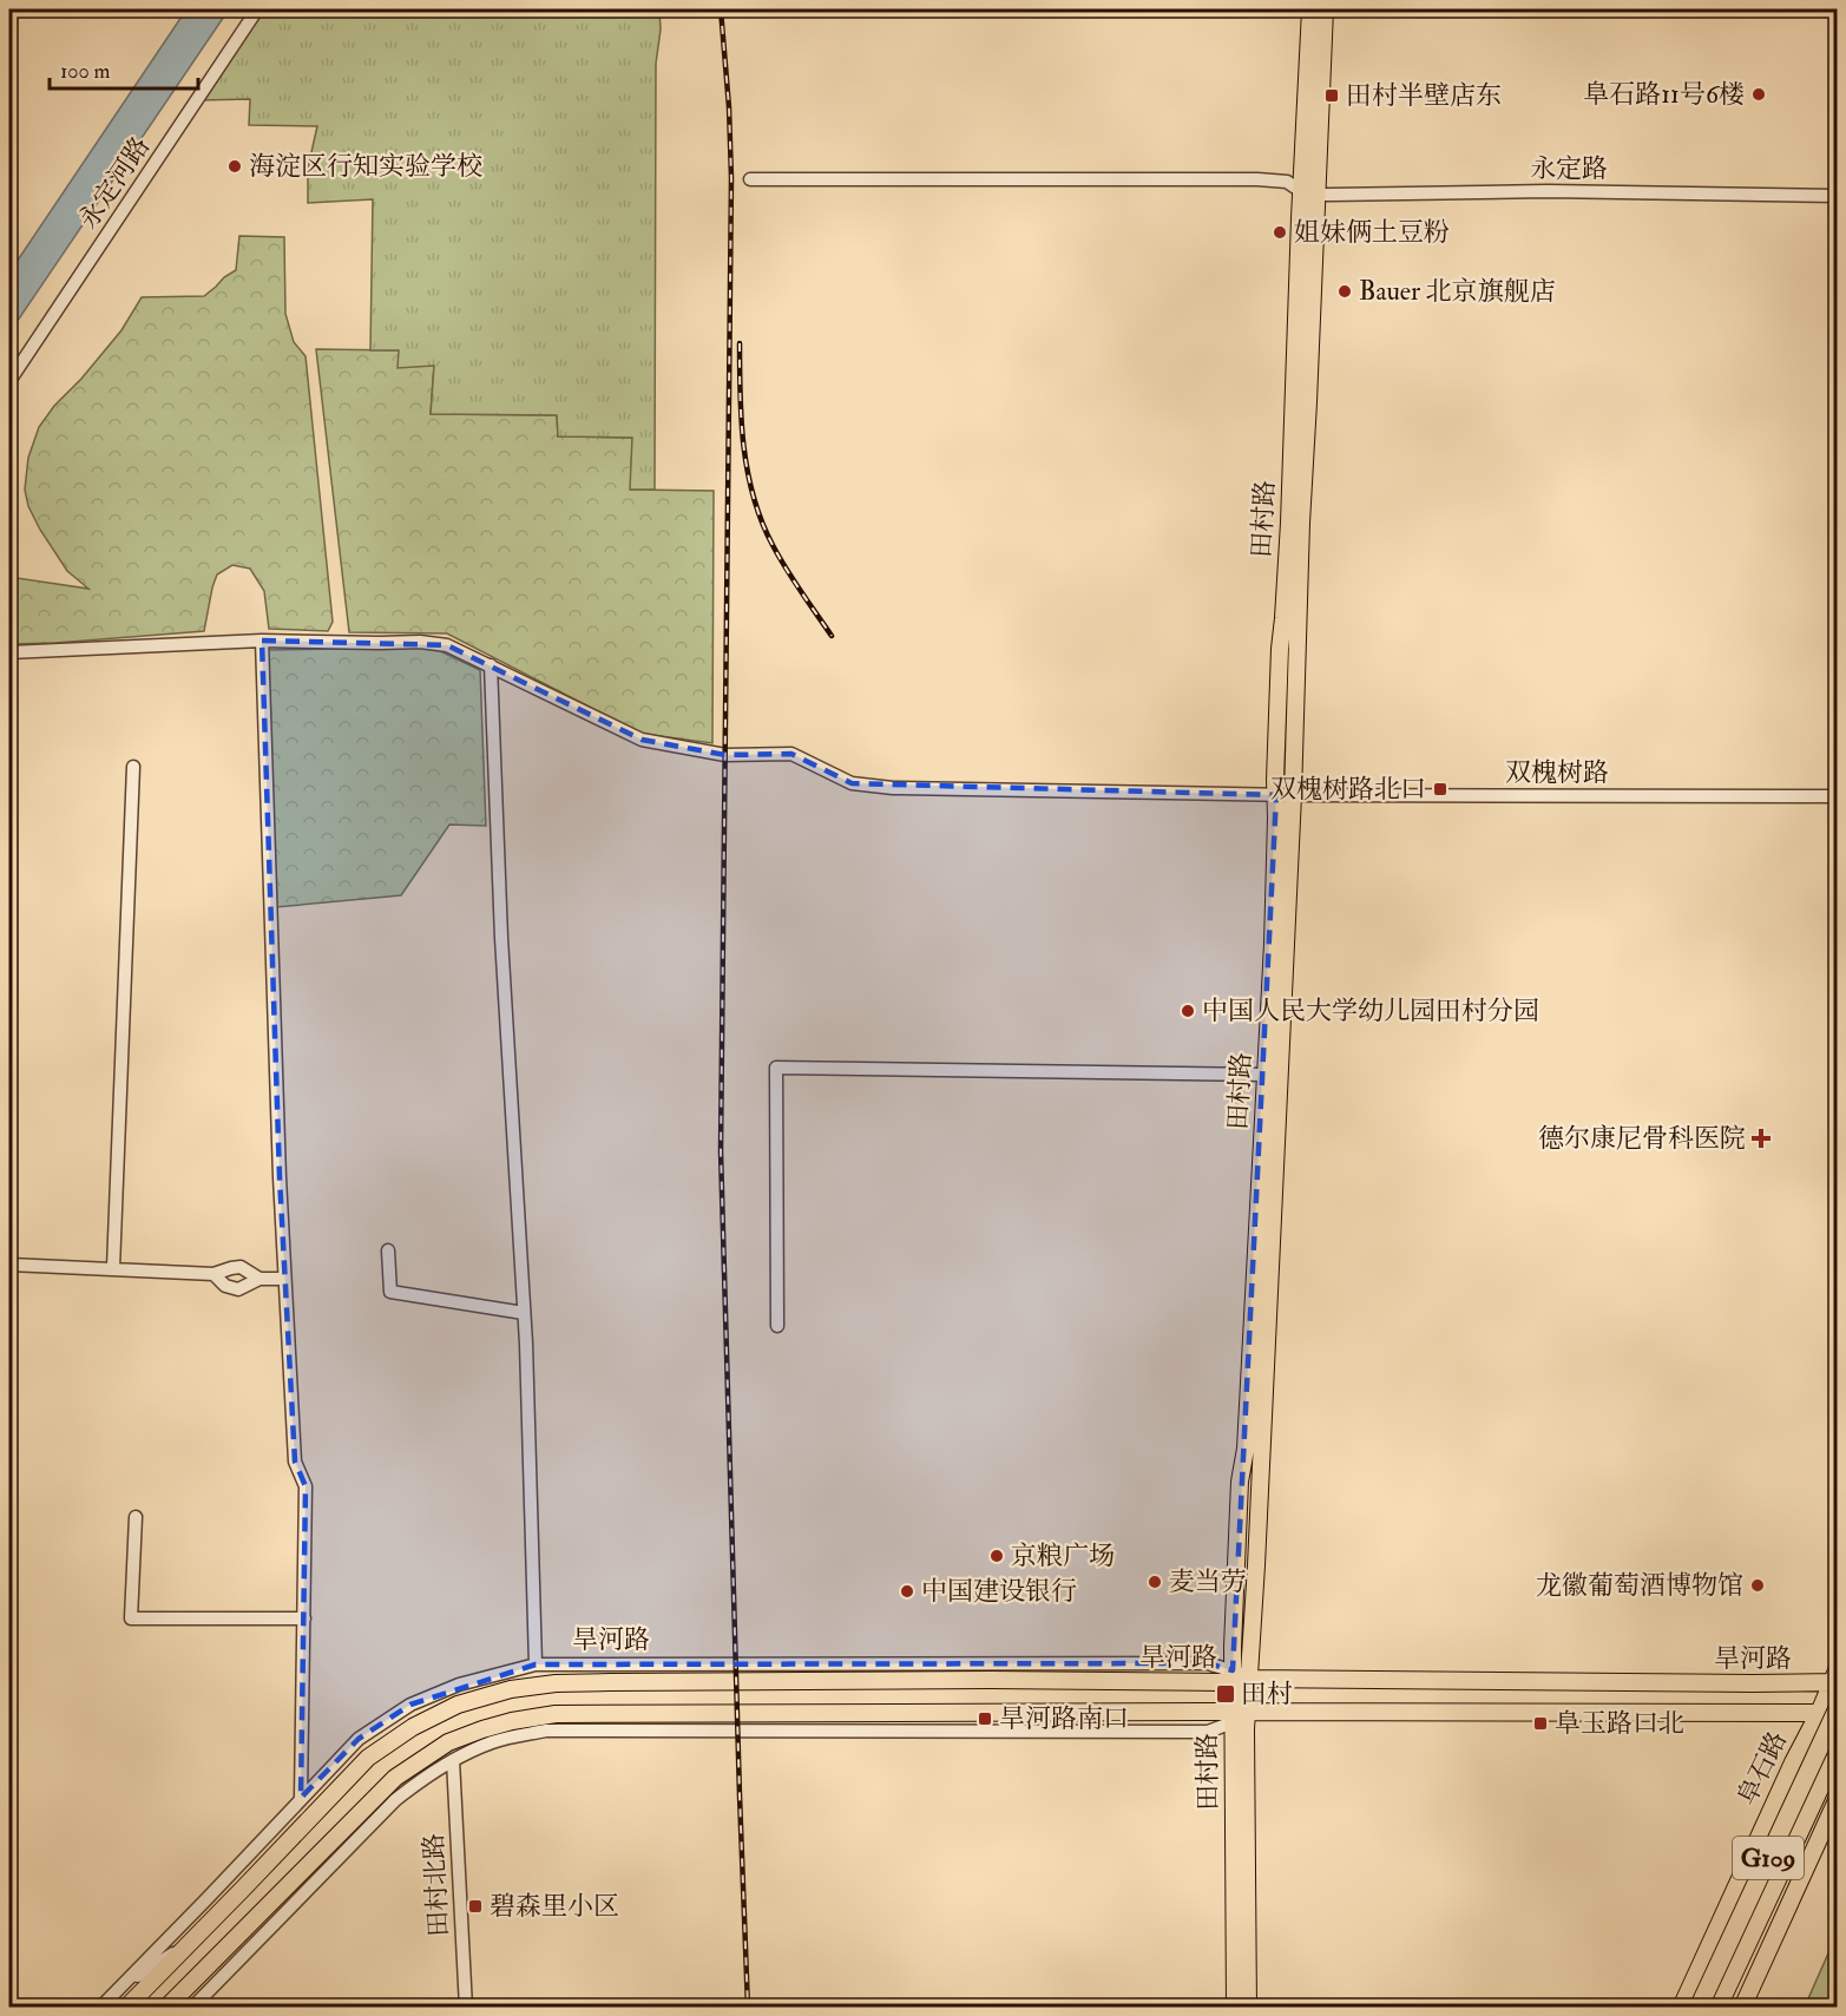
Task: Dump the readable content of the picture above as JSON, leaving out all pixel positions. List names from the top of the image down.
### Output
{
  "streets": {
    "highway": ["阜石路", "G109"],
    "main road": ["田村路", "旱河路"],
    "street": [
      "永定路",
      "永定河路",
      "双槐树路",
      "田村北路"
    ]
  },
  "crossings": [
    ["永定路", "田村路"],
    ["田村路", "双槐树路"],
    ["田村路", "旱河路"],
    ["旱河路", "阜石路"],
    ["旱河路", "田村北路"]
  ],
  "places": {
    "other": [
      "阜石路11号6楼",
      "海淀区行知实验学校",
      "姐妹俩土豆粉",
      "Bauer 北京旗舰店",
      "中国人民大学幼儿园田村分园",
      "京粮广场",
      "麦当劳",
      "龙徽葡萄酒博物馆",
      "中国建设银行"
    ],
    "transit": [
      "田村半壁店东",
      "双槐树路北口",
      "田村",
      "旱河路南口",
      "阜玉路口北",
      "碧森里小区"
    ],
    "health": ["德尔康尼骨科医院"]
  },
  "scale_bar": "100 m"
}
